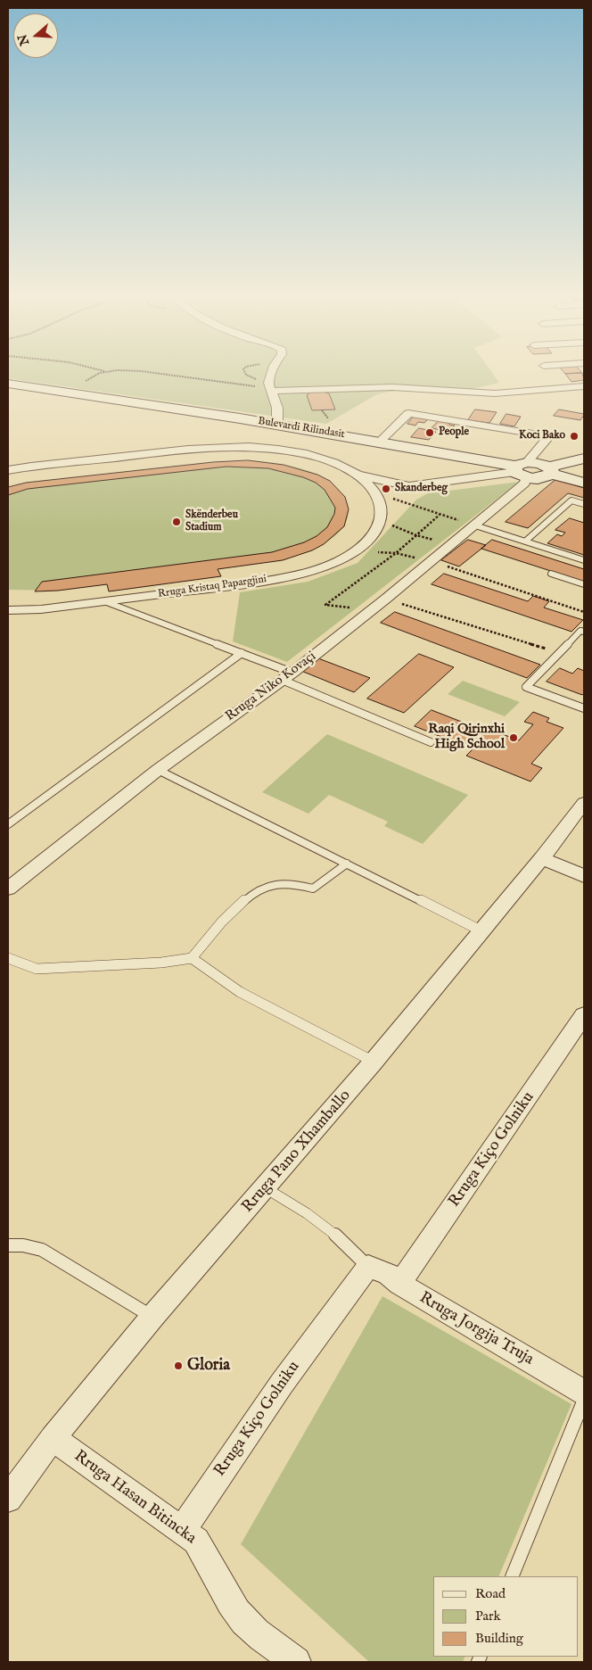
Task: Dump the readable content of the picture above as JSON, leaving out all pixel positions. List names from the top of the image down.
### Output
{
  "streets": {
    "main road": ["Bulevardi Rilindasit"],
    "street": [
      "Rruga Kristaq Papargjini",
      "Rruga Niko Kovaçi",
      "Rruga Kiço Golniku",
      "Rruga Pano Xhamballo",
      "Rruga Jorgija Truja",
      "Rruga Hasan Bitincka"
    ]
  },
  "crossings": [
    ["Bulevardi Rilindasit", "Rruga Niko Kovaçi"],
    ["Rruga Kiço Golniku", "Rruga Jorgija Truja"],
    ["Rruga Kiço Golniku", "Rruga Hasan Bitincka"],
    ["Rruga Pano Xhamballo", "Rruga Hasan Bitincka"]
  ],
  "places": [
    "People",
    "Koci Bako",
    "Skanderbeg",
    "Skënderbeu Stadium",
    "Raqi Qirinxhi High School",
    "Gloria"
  ],
  "legend": ["Road", "Park", "Building"],
  "north": "left"
}
